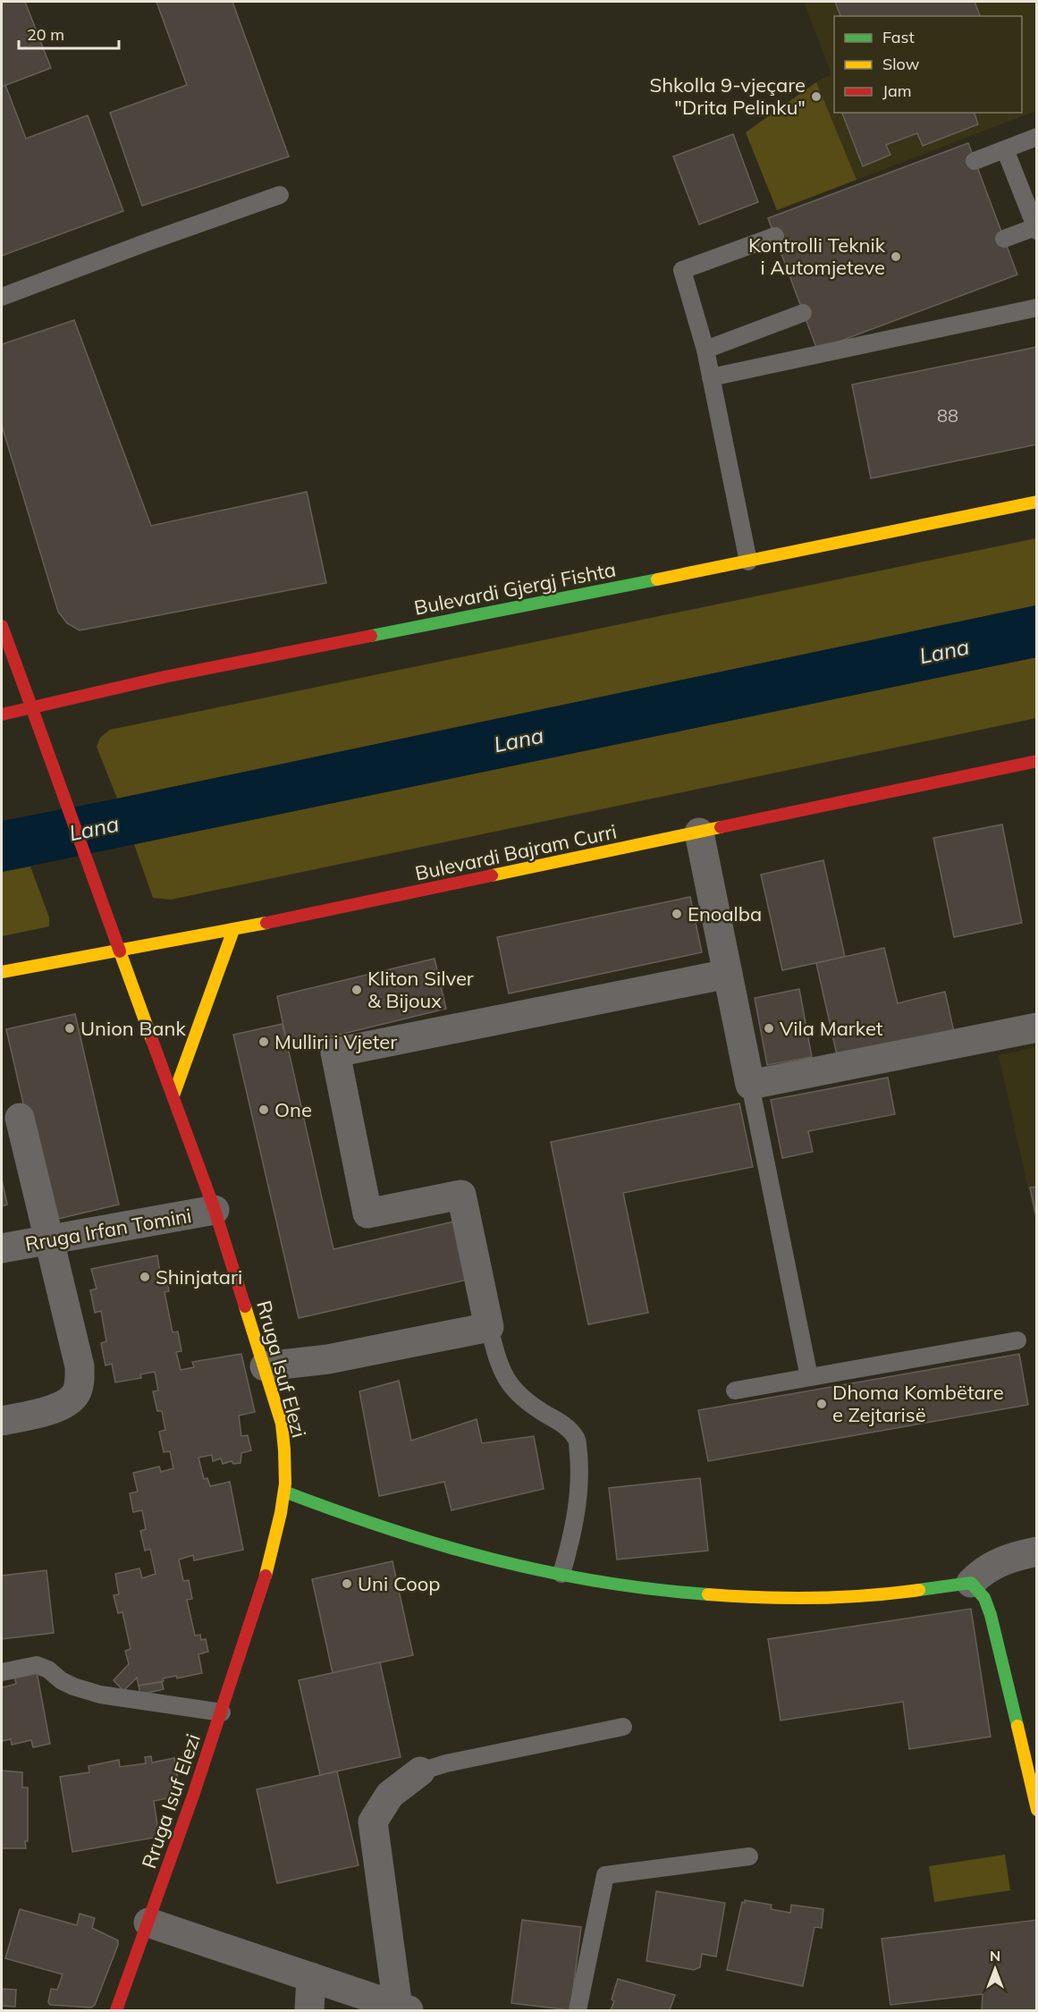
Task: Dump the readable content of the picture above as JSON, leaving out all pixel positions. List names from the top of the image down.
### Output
{
  "streets": {
    "main road": ["Bulevardi Gjergj Fishta", "Bulevardi Bajram Curri", "Rruga Isuf Elezi"],
    "street": ["Rruga Irfan Tomini"]
  },
  "crossings": [
    ["Bulevardi Gjergj Fishta", "Rruga Isuf Elezi"],
    ["Bulevardi Bajram Curri", "Rruga Isuf Elezi"],
    ["Rruga Irfan Tomini", "Rruga Isuf Elezi"]
  ],
  "water": ["Lana"],
  "places": [
    "Shkolla 9-vjeçare \"Drita Pelinku\"",
    "Kontrolli Teknik i Automjeteve",
    "Enoalba",
    "Kliton Silver & Bijoux",
    "Union Bank",
    "Vila Market",
    "Mulliri i Vjeter",
    "One",
    "Shinjatari",
    "Dhoma Kombëtare e Zejtarisë",
    "Uni Coop"
  ],
  "house_numbers": ["88"],
  "legend": ["Fast", "Slow", "Jam"],
  "scale_bar": "20 m",
  "north": "top"
}
